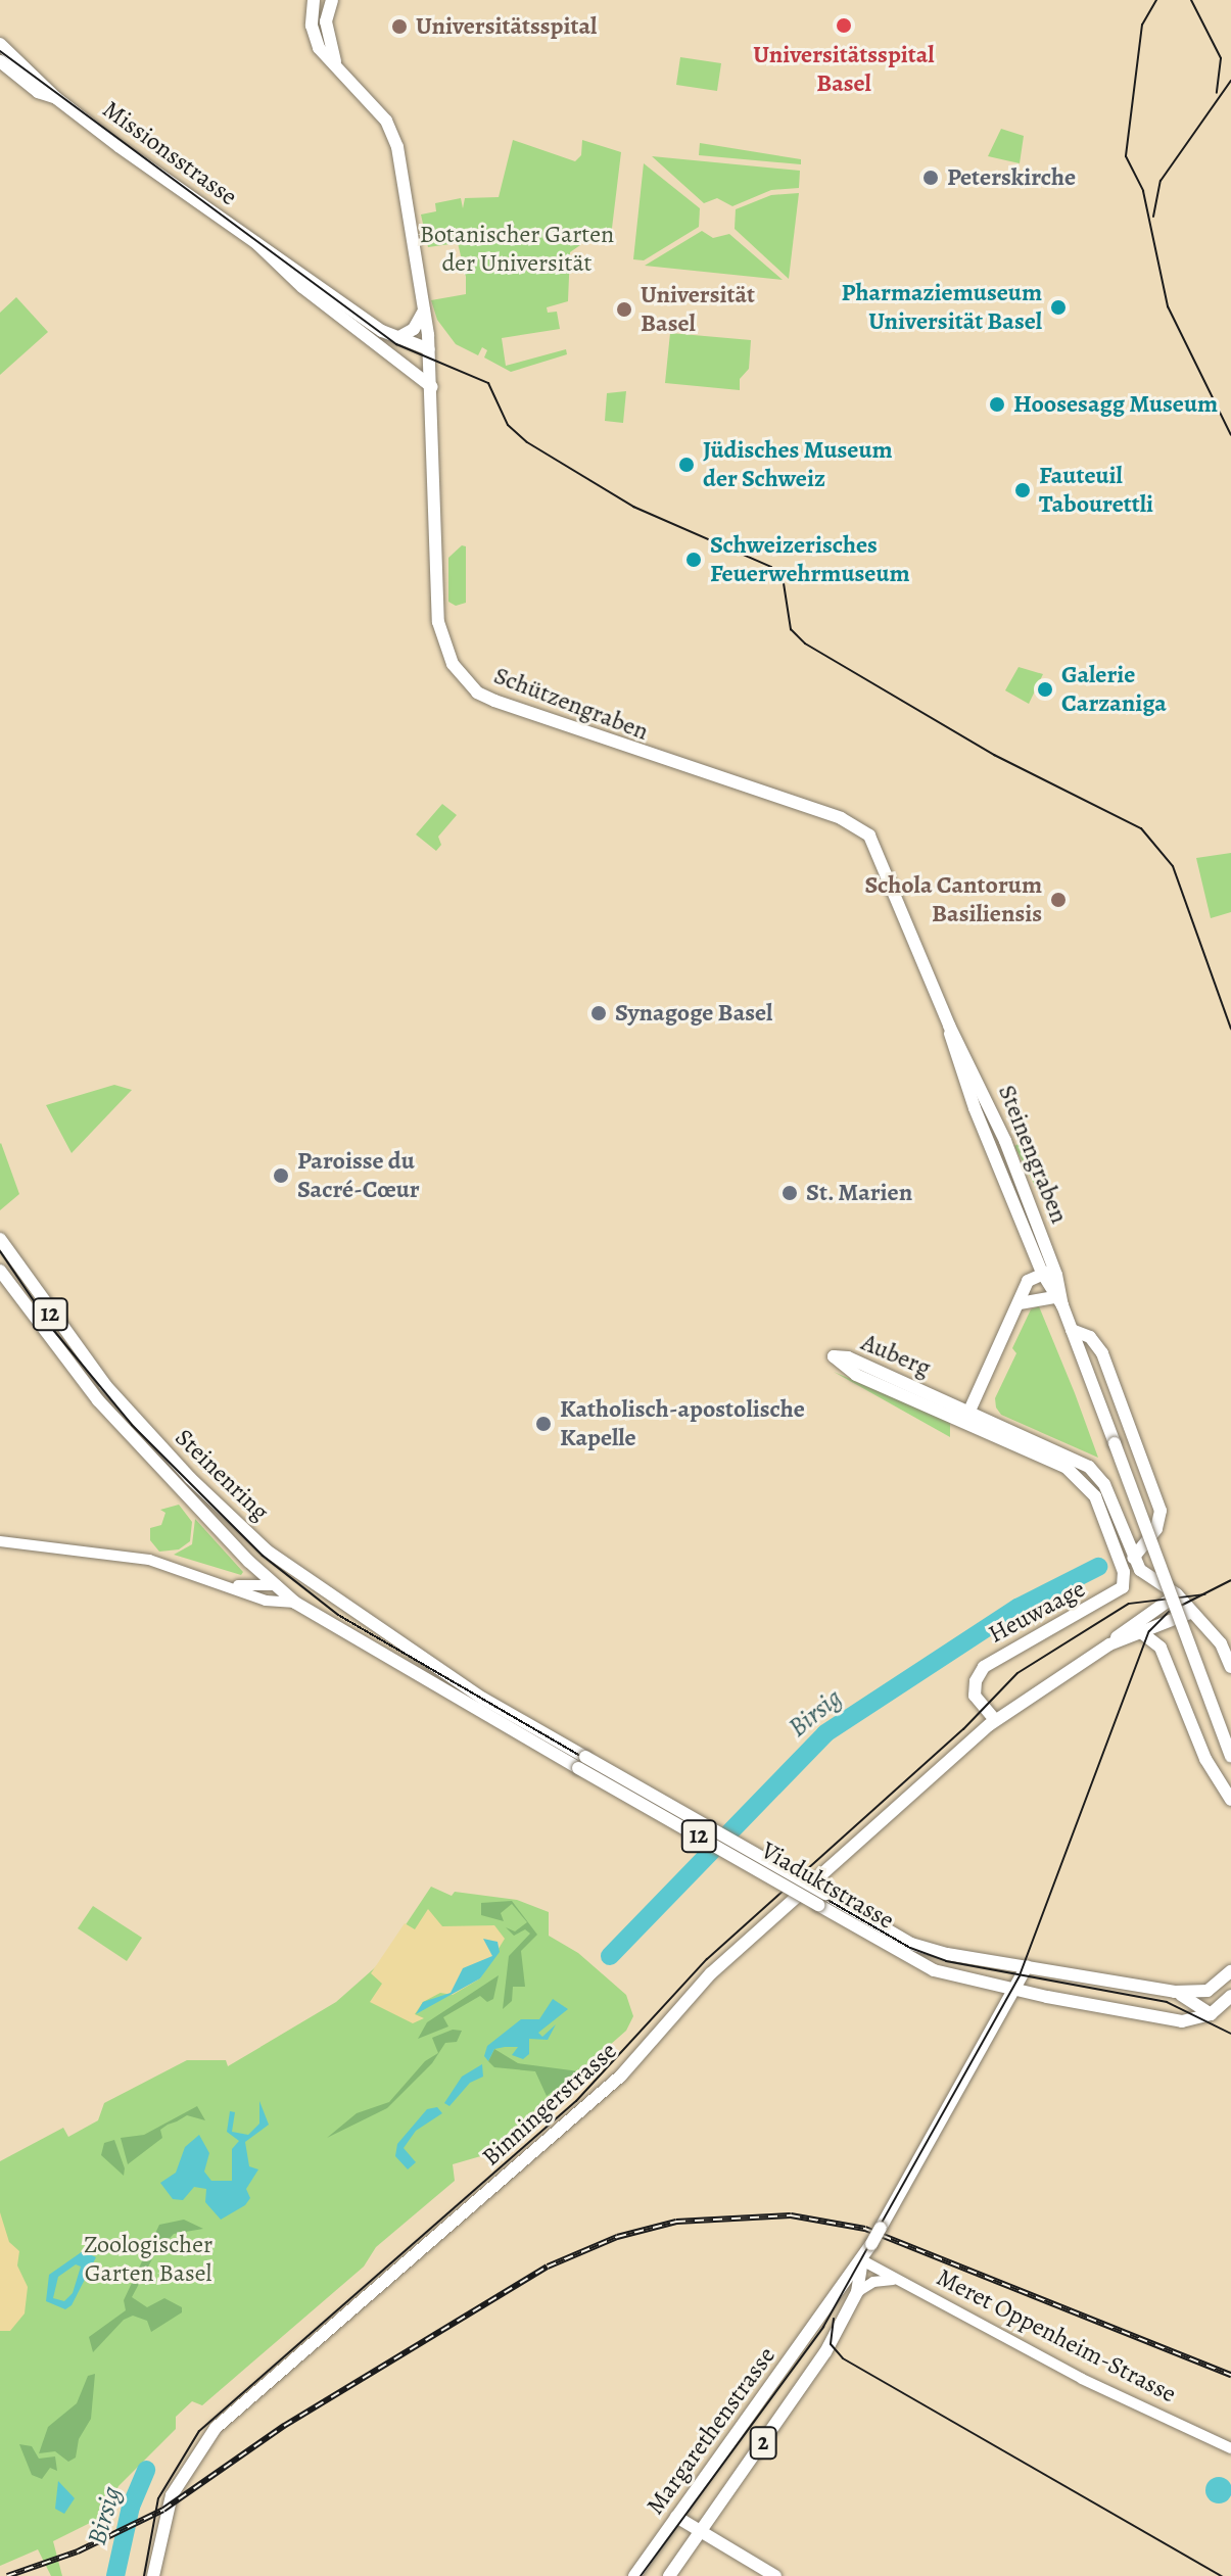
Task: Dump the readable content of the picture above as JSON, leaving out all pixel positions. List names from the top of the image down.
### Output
{
  "streets": {
    "main road": [
      "Missionsstrasse",
      "Schützengraben",
      "Steinengraben",
      "12",
      "Auberg",
      "Steinenring",
      "Heuwaage",
      "Viaduktstrasse",
      "Binningerstrasse",
      "Margarethenstrasse",
      "2"
    ],
    "street": ["Meret Oppenheim-Strasse"]
  },
  "crossings": [
    ["Missionsstrasse", "Schützengraben"],
    ["Schützengraben", "Steinengraben"],
    ["Auberg", "Heuwaage"],
    ["Steinenring", "Viaduktstrasse"],
    ["Heuwaage", "Binningerstrasse"],
    ["Viaduktstrasse", "Margarethenstrasse"],
    ["Viaduktstrasse", "2"],
    ["Meret Oppenheim-Strasse", "Margarethenstrasse"],
    ["Margarethenstrasse", "2"]
  ],
  "water": ["Birsig"],
  "parks": ["Botanischer Garten der Universität", "Zoologischer Garten Basel"],
  "places": [
    "Universitätsspital Basel",
    "Universitätsspital",
    "Peterskirche",
    "Pharmaziemuseum Universität Basel",
    "Universität Basel",
    "Hoosesagg Museum",
    "Jüdisches Museum der Schweiz",
    "Fauteuil Tabourettli",
    "Schweizerisches Feuerwehrmuseum",
    "Galerie Carzaniga",
    "Schola Cantorum Basiliensis",
    "Synagoge Basel",
    "Paroisse du Sacré-Cœur",
    "St. Marien",
    "Katholisch-apostolische Kapelle"
  ]
}
